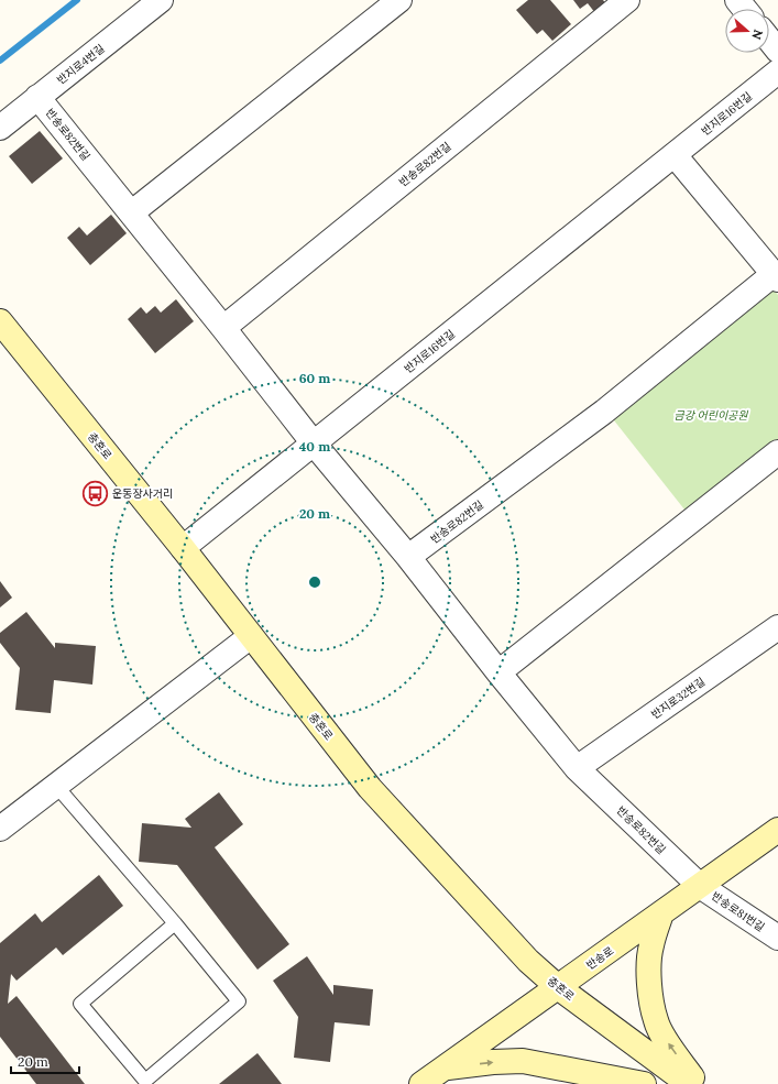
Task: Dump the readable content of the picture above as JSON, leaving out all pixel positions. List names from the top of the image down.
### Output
{
  "streets": {
    "main road": ["충혼로", "반송로"],
    "street": [
      "반지로4번길",
      "반지로16번길",
      "반송로82번길",
      "반지로32번길",
      "반송로81번길"
    ]
  },
  "crossings": [
    ["반지로4번길", "반송로82번길"],
    ["반지로16번길", "반송로82번길"],
    ["반지로16번길", "충혼로"],
    ["반송로82번길", "반지로32번길"],
    ["반송로82번길", "반송로81번길"],
    ["반송로82번길", "반송로"],
    ["충혼로", "반송로"],
    ["반송로81번길", "반송로"]
  ],
  "parks": ["금강 어린이공원"],
  "places": {
    "bus stop": ["운동장사거리"]
  },
  "scale_bar": "20 m",
  "north": "right",
  "rings": ["60 m", "40 m", "20 m"]
}
